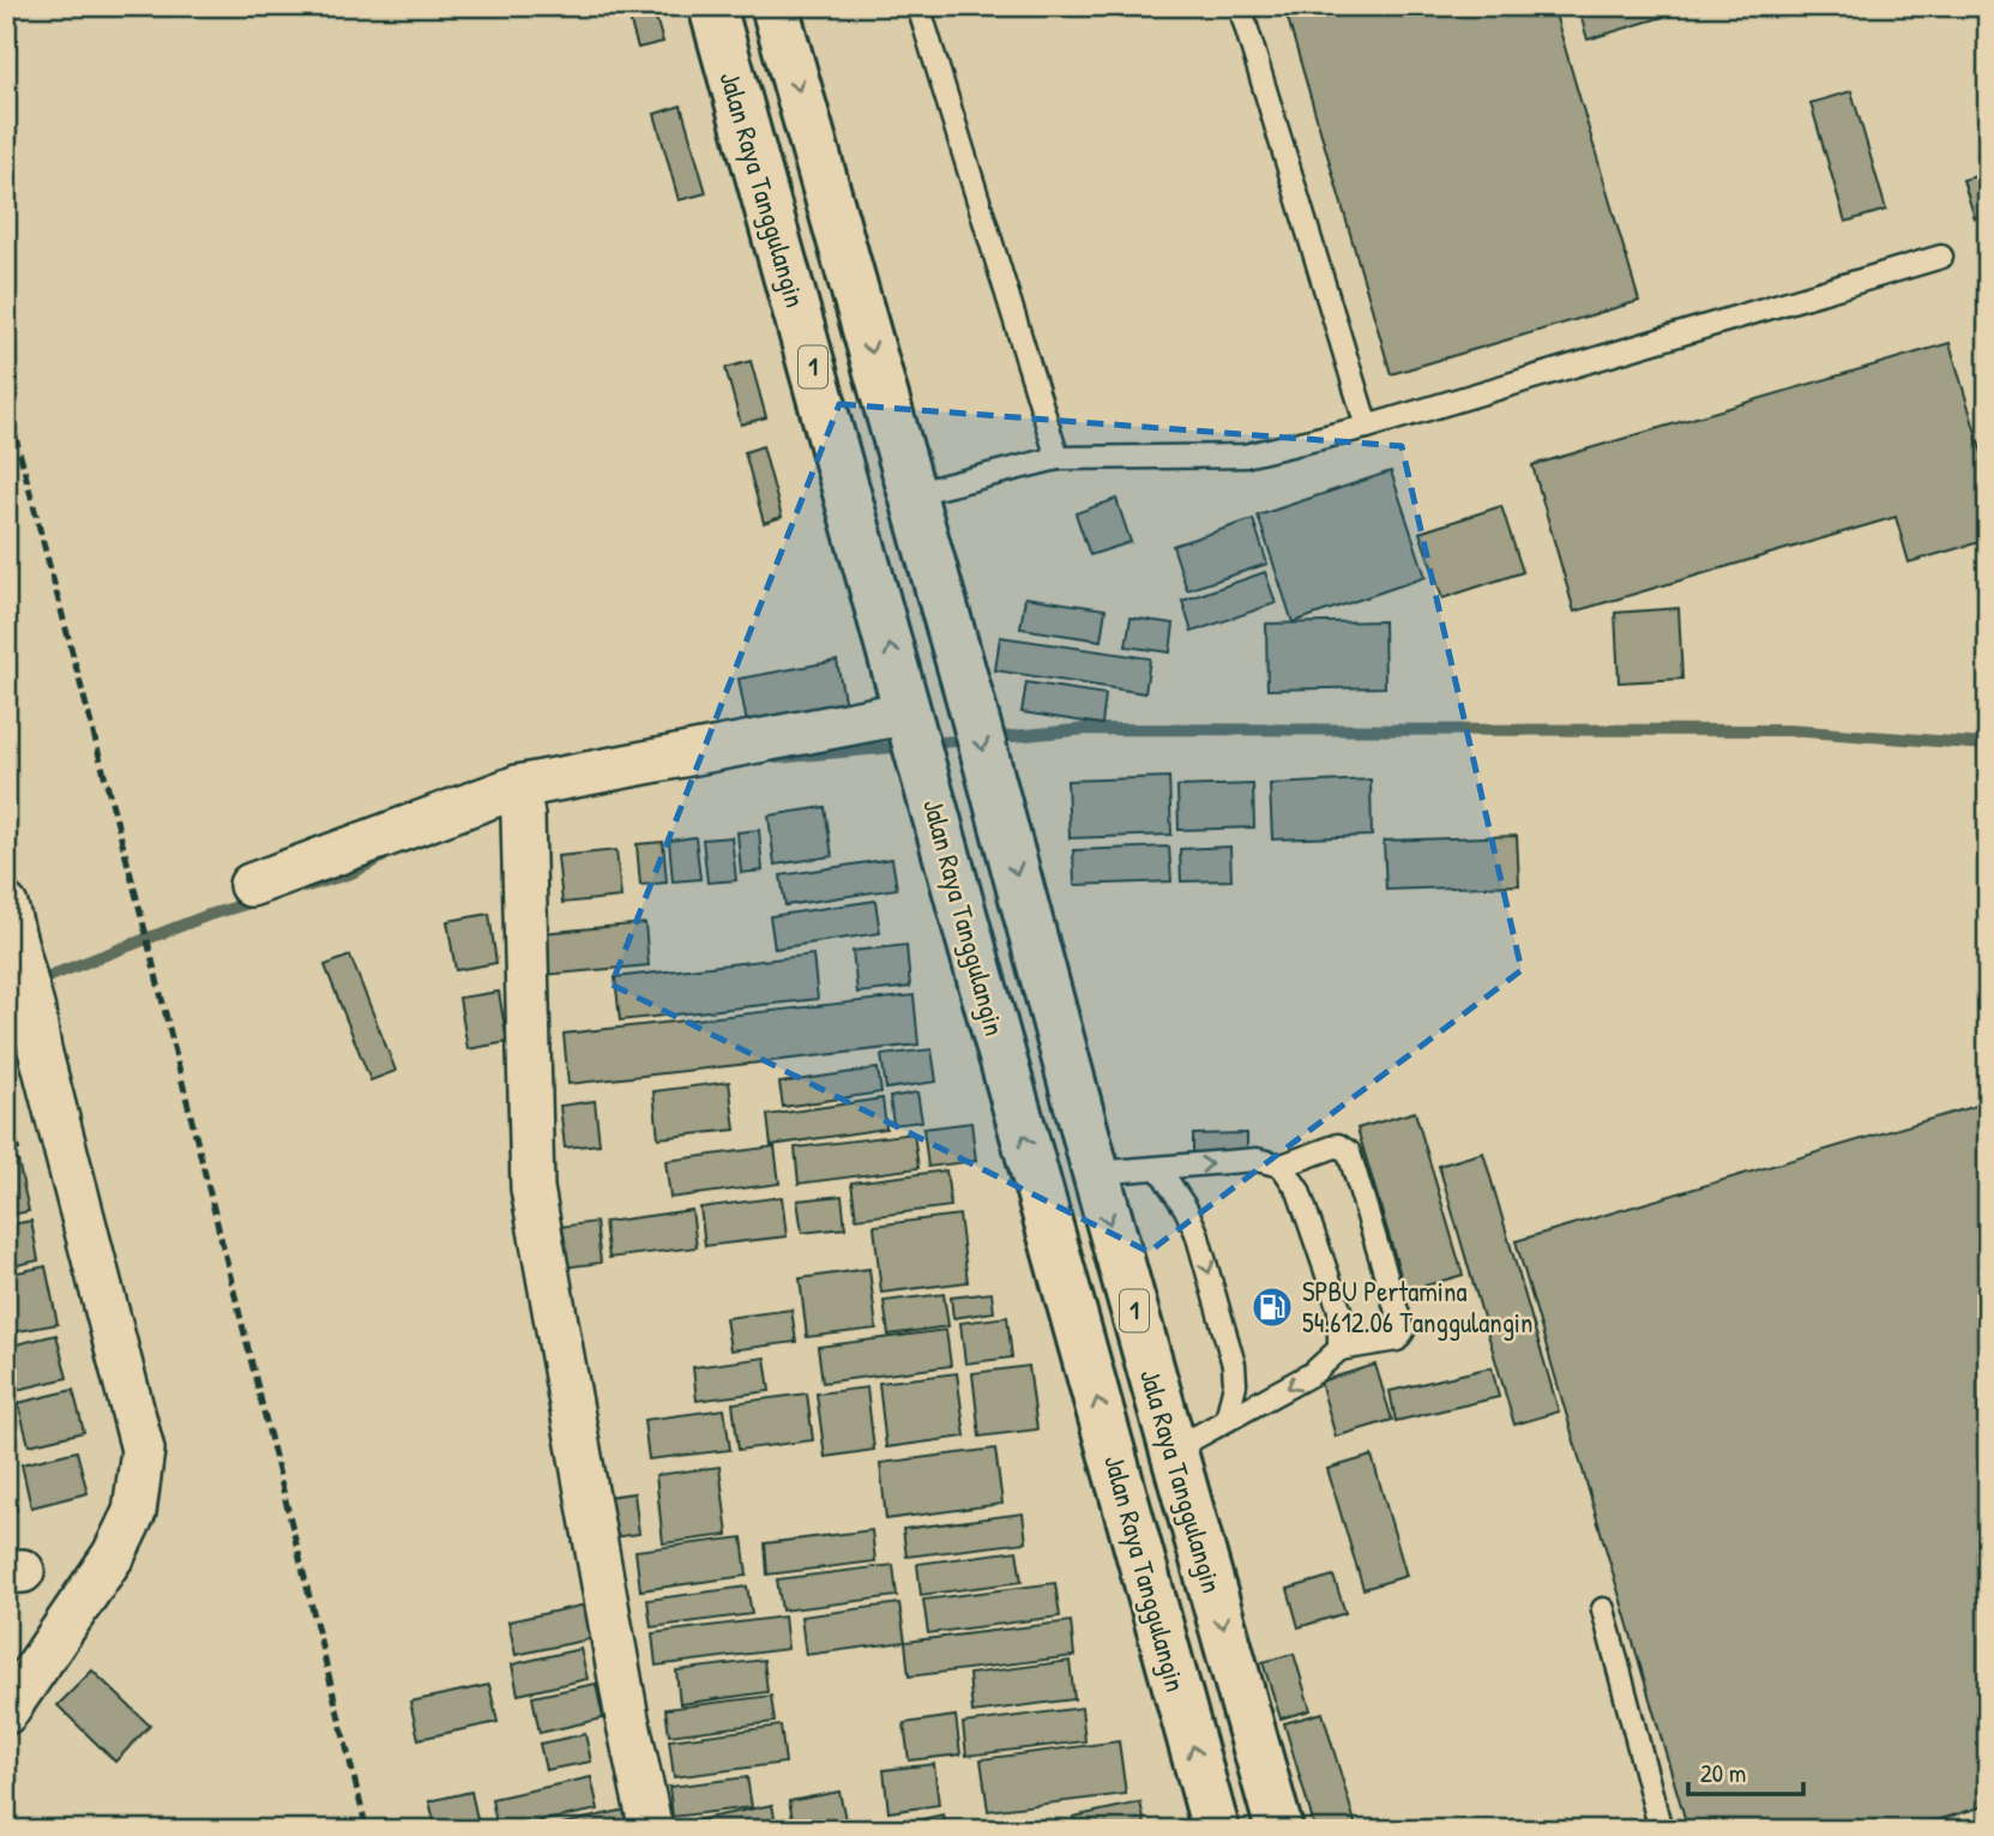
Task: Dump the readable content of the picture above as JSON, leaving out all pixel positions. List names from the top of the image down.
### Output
{
  "streets": {
    "highway": ["Jalan Raya Tanggulangin", "1", "Jala Raya Tanggulangin"]
  },
  "crossings": [
    ["1", "Jala Raya Tanggulangin"]
  ],
  "one_way": ["Jalan Raya Tanggulangin", "Jala Raya Tanggulangin"],
  "places": {
    "fuel station": ["SPBU Pertamina 54.612.06 Tanggulangin"]
  },
  "scale_bar": "20 m"
}
